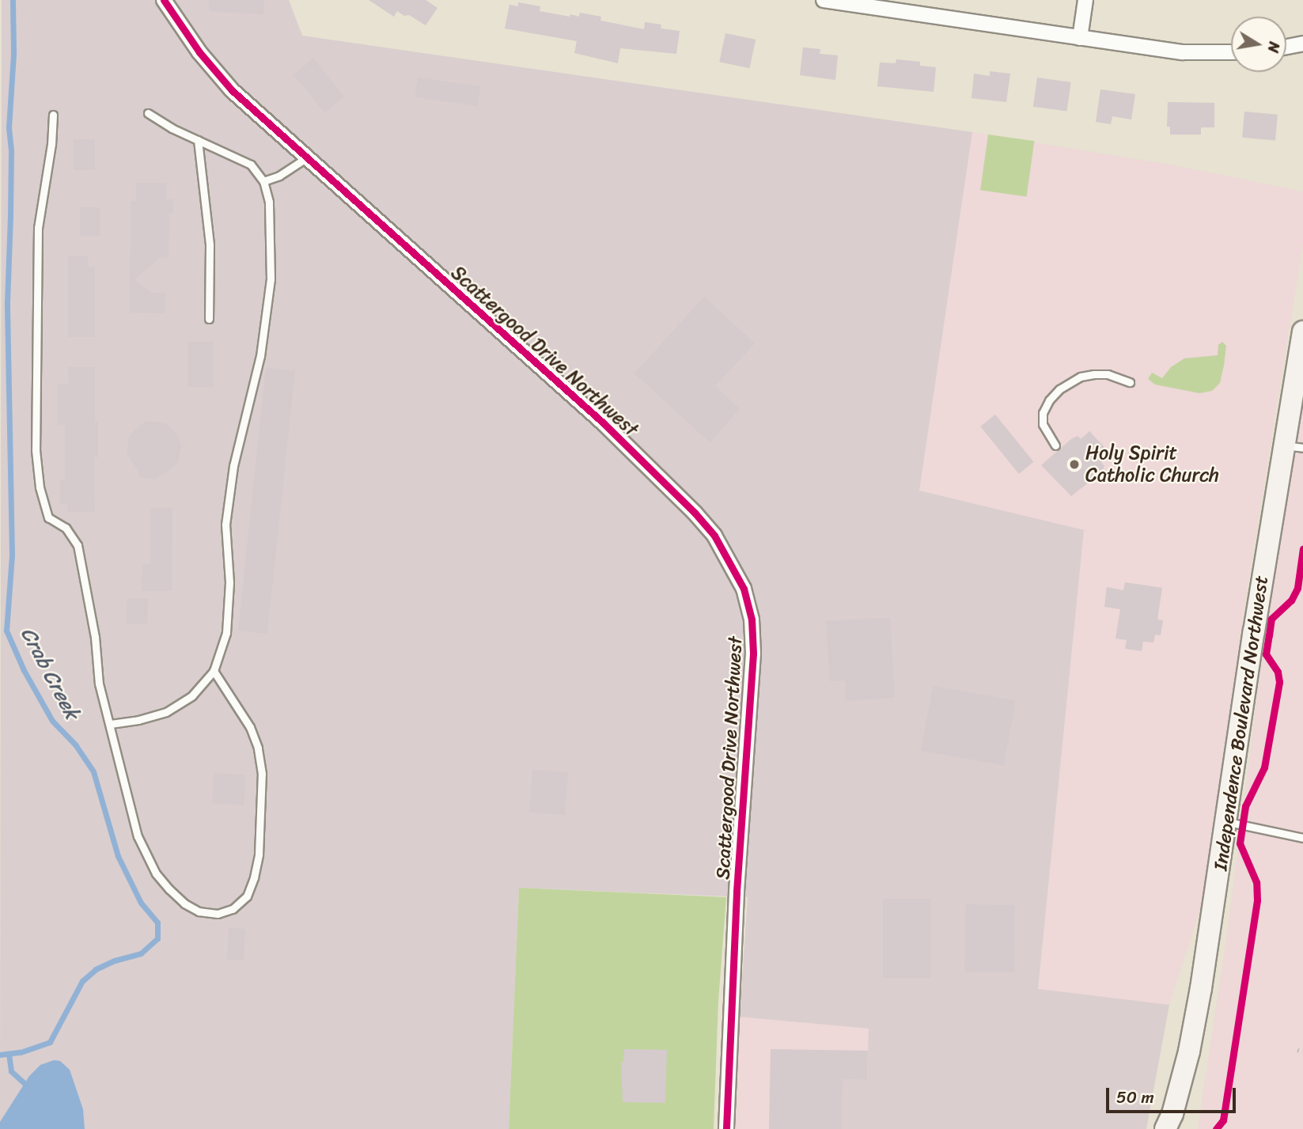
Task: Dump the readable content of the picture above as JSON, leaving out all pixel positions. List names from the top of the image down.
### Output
{
  "streets": {
    "street": ["Scattergood Drive Northwest", "Independence Boulevard Northwest"]
  },
  "water": ["Crab Creek"],
  "places": ["Holy Spirit Catholic Church"],
  "scale_bar": "50 m",
  "north": "right"
}
